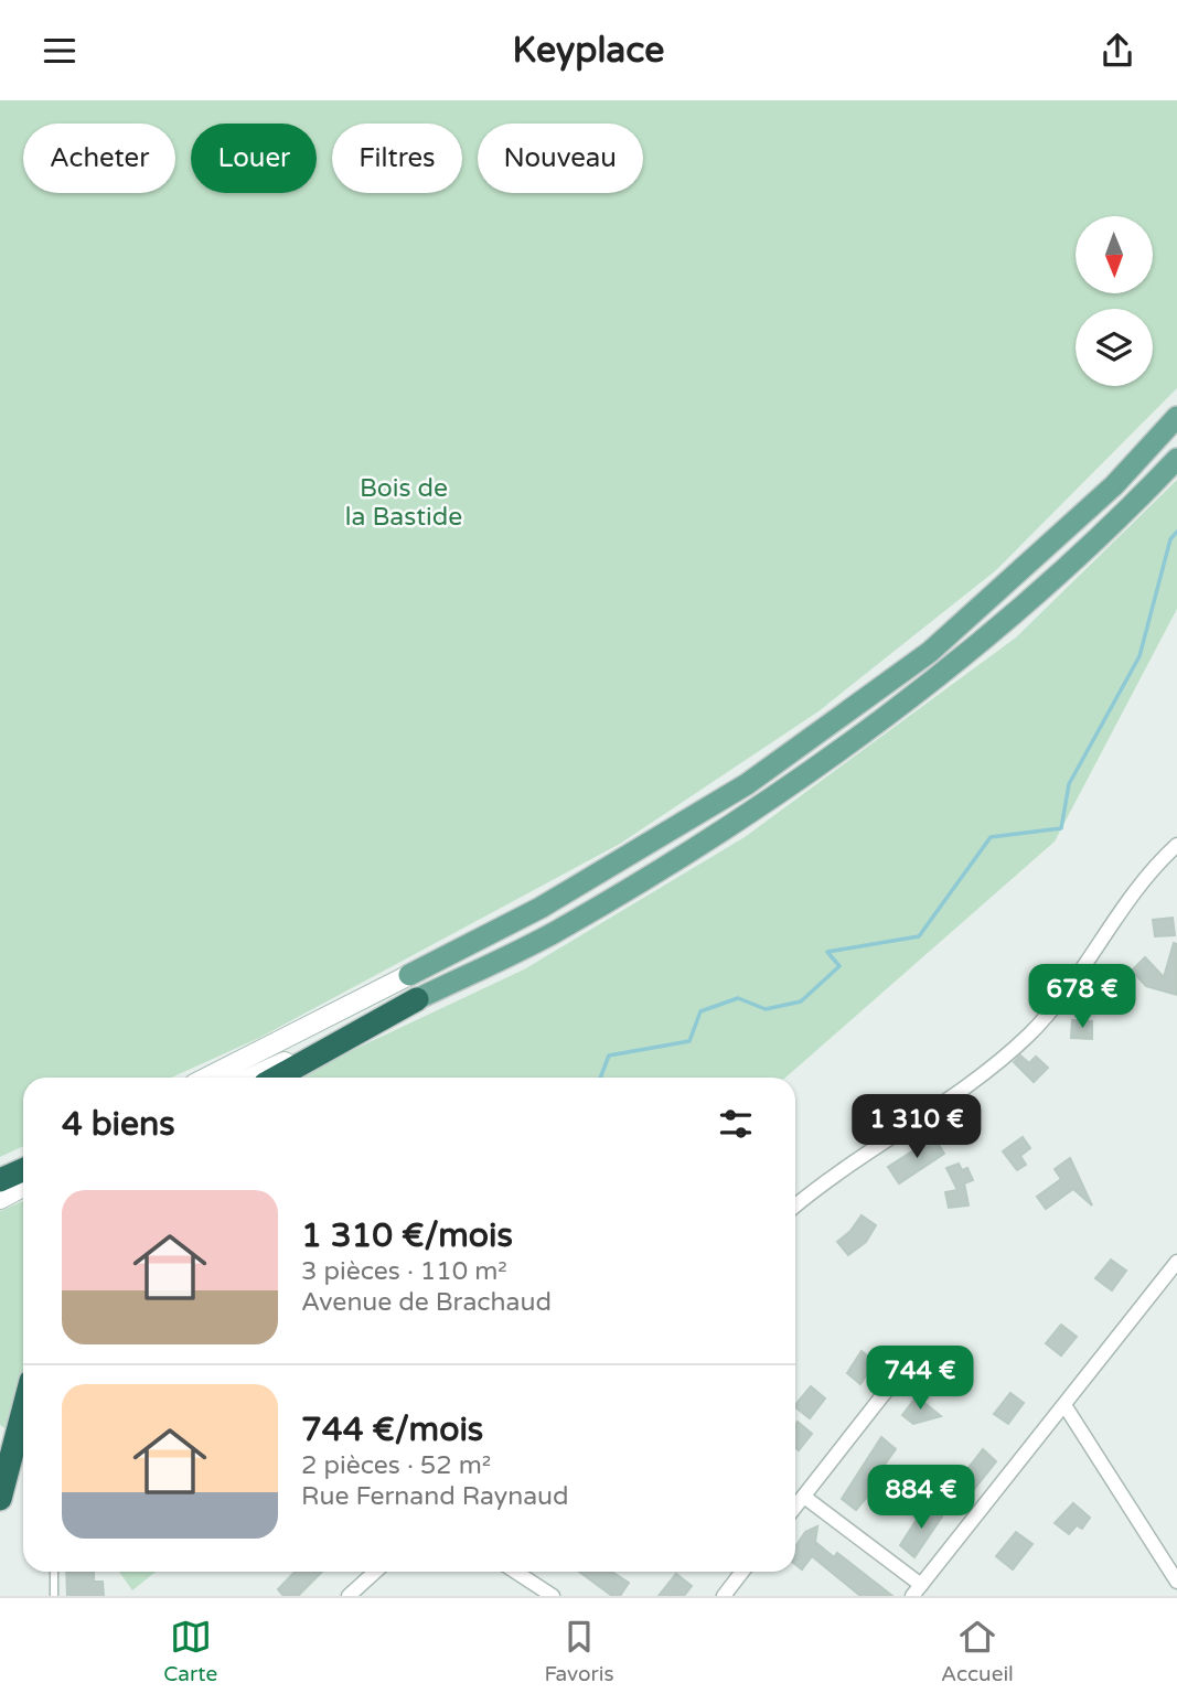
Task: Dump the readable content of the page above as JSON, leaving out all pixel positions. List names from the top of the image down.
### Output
{
  "parks": ["Bois de la Bastide"],
  "north": "bottom",
  "page": {
    "header": "Keyplace",
    "chip": [
      "Acheter",
      "Louer",
      "Filtres",
      "Nouveau"
    ],
    "price": [
      "678 €",
      "1 310 €",
      "744 €",
      "884 €"
    ],
    "heading": "4 biens",
    "list": [
      {
        "name": "1 310 €/mois",
        "note": "3 pièces · 110 m² · Avenue de Brachaud"
      },
      {
        "name": "744 €/mois",
        "note": "2 pièces · 52 m² · Rue Fernand Raynaud"
      }
    ],
    "tabs": ["Carte", "Favoris", "Accueil"]
  }
}
